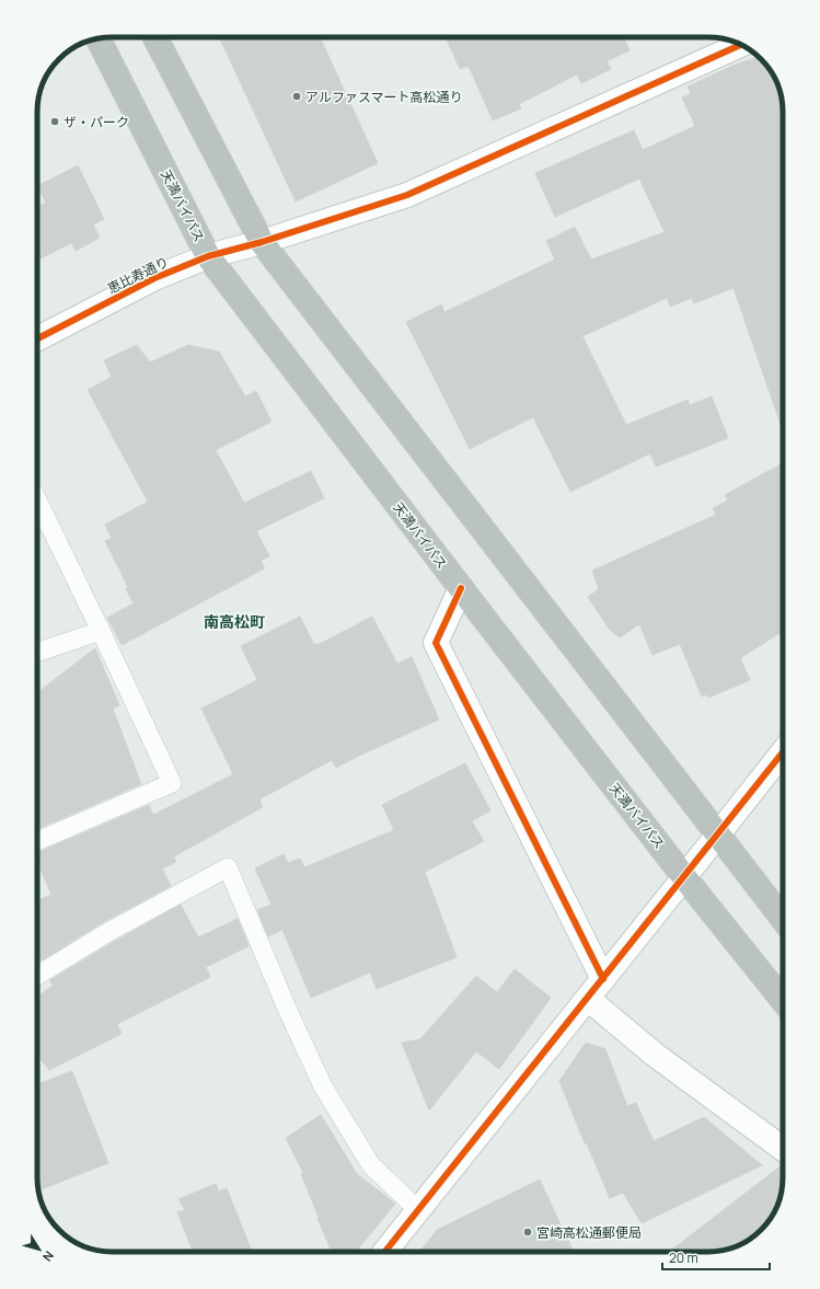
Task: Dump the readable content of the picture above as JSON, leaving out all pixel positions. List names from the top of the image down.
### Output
{
  "streets": {
    "highway": ["天満バイパス"],
    "street": ["恵比寿通り"]
  },
  "crossings": [
    ["天満バイパス", "恵比寿通り"]
  ],
  "districts": ["南高松町"],
  "places": ["アルファスマート高松通り", "ザ・パーク", "宮崎高松通郵便局"],
  "scale_bar": "20 m",
  "north": "bottom right"
}
